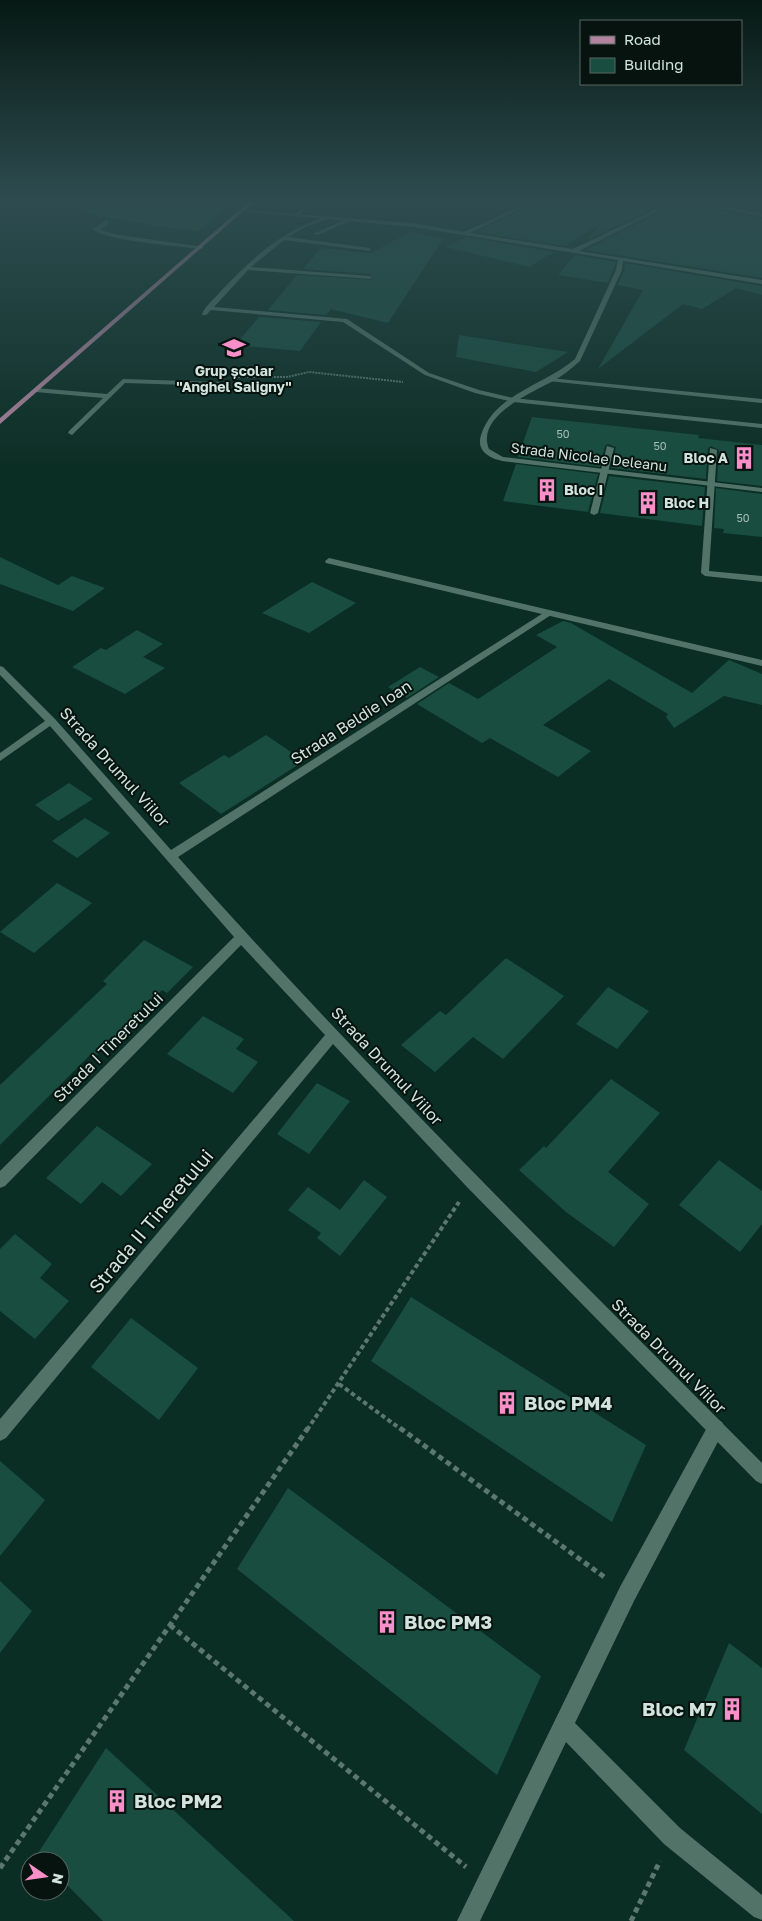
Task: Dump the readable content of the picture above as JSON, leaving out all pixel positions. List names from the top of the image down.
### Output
{
  "streets": {
    "street": [
      "Strada Nicolae Deleanu",
      "Strada Beldie Ioan",
      "Strada Drumul Viilor",
      "Strada I Tineretului",
      "Strada II Tineretului"
    ]
  },
  "crossings": [
    ["Strada Beldie Ioan", "Strada Drumul Viilor"],
    ["Strada Drumul Viilor", "Strada I Tineretului"],
    ["Strada Drumul Viilor", "Strada II Tineretului"]
  ],
  "places": {
    "school or university": ["Grup școlar \"Anghel Saligny\""],
    "building": [
      "Bloc A",
      "Bloc I",
      "Bloc H",
      "Bloc PM4",
      "Bloc PM3",
      "Bloc M7",
      "Bloc PM2"
    ]
  },
  "house_numbers": ["50", "50", "50"],
  "legend": ["Road", "Building"],
  "north": "right"
}
